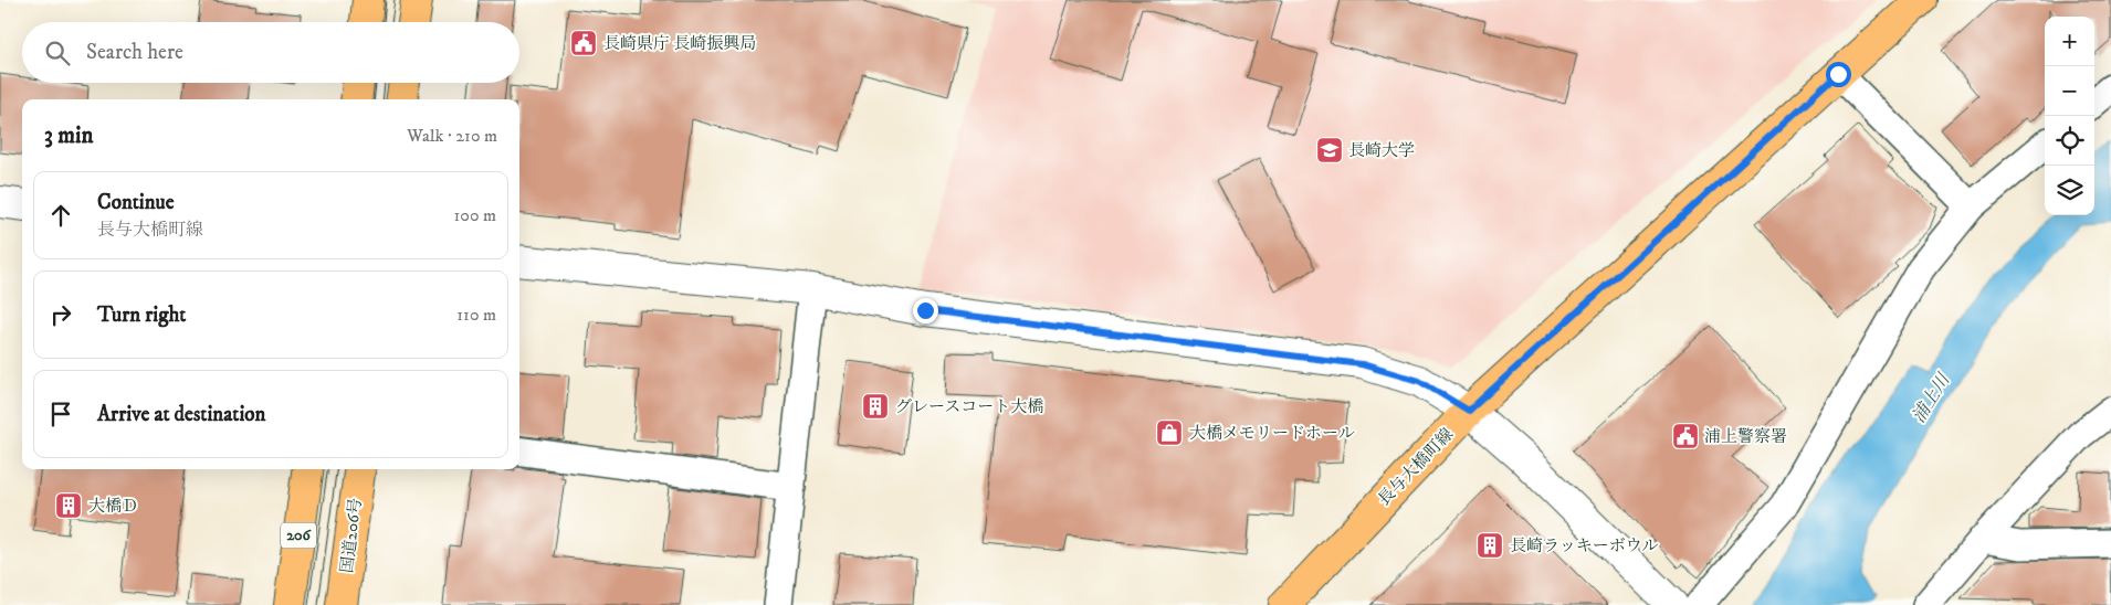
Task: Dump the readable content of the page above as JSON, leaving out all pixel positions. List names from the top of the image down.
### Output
{
  "streets": {
    "main road": ["長与大橋町線", "206", "国道206号"]
  },
  "water": ["浦上川"],
  "places": {
    "public building": ["長崎県庁 長崎振興局", "浦上警察署"],
    "school or university": ["長崎大学"],
    "building": ["グレースコート大橋", "大橋Ｄ", "長崎ラッキーボウル"],
    "shop": ["大橋メモリードホール"]
  },
  "page": {
    "map_buttons": ["+", "−"],
    "search": "Search here",
    "heading": ["3 min", "Walk · 210 m"],
    "list": [
      ["Continue", "長与大橋町線", "100 m"],
      ["Turn right", "110 m"],
      "Arrive at destination"
    ]
  }
}
